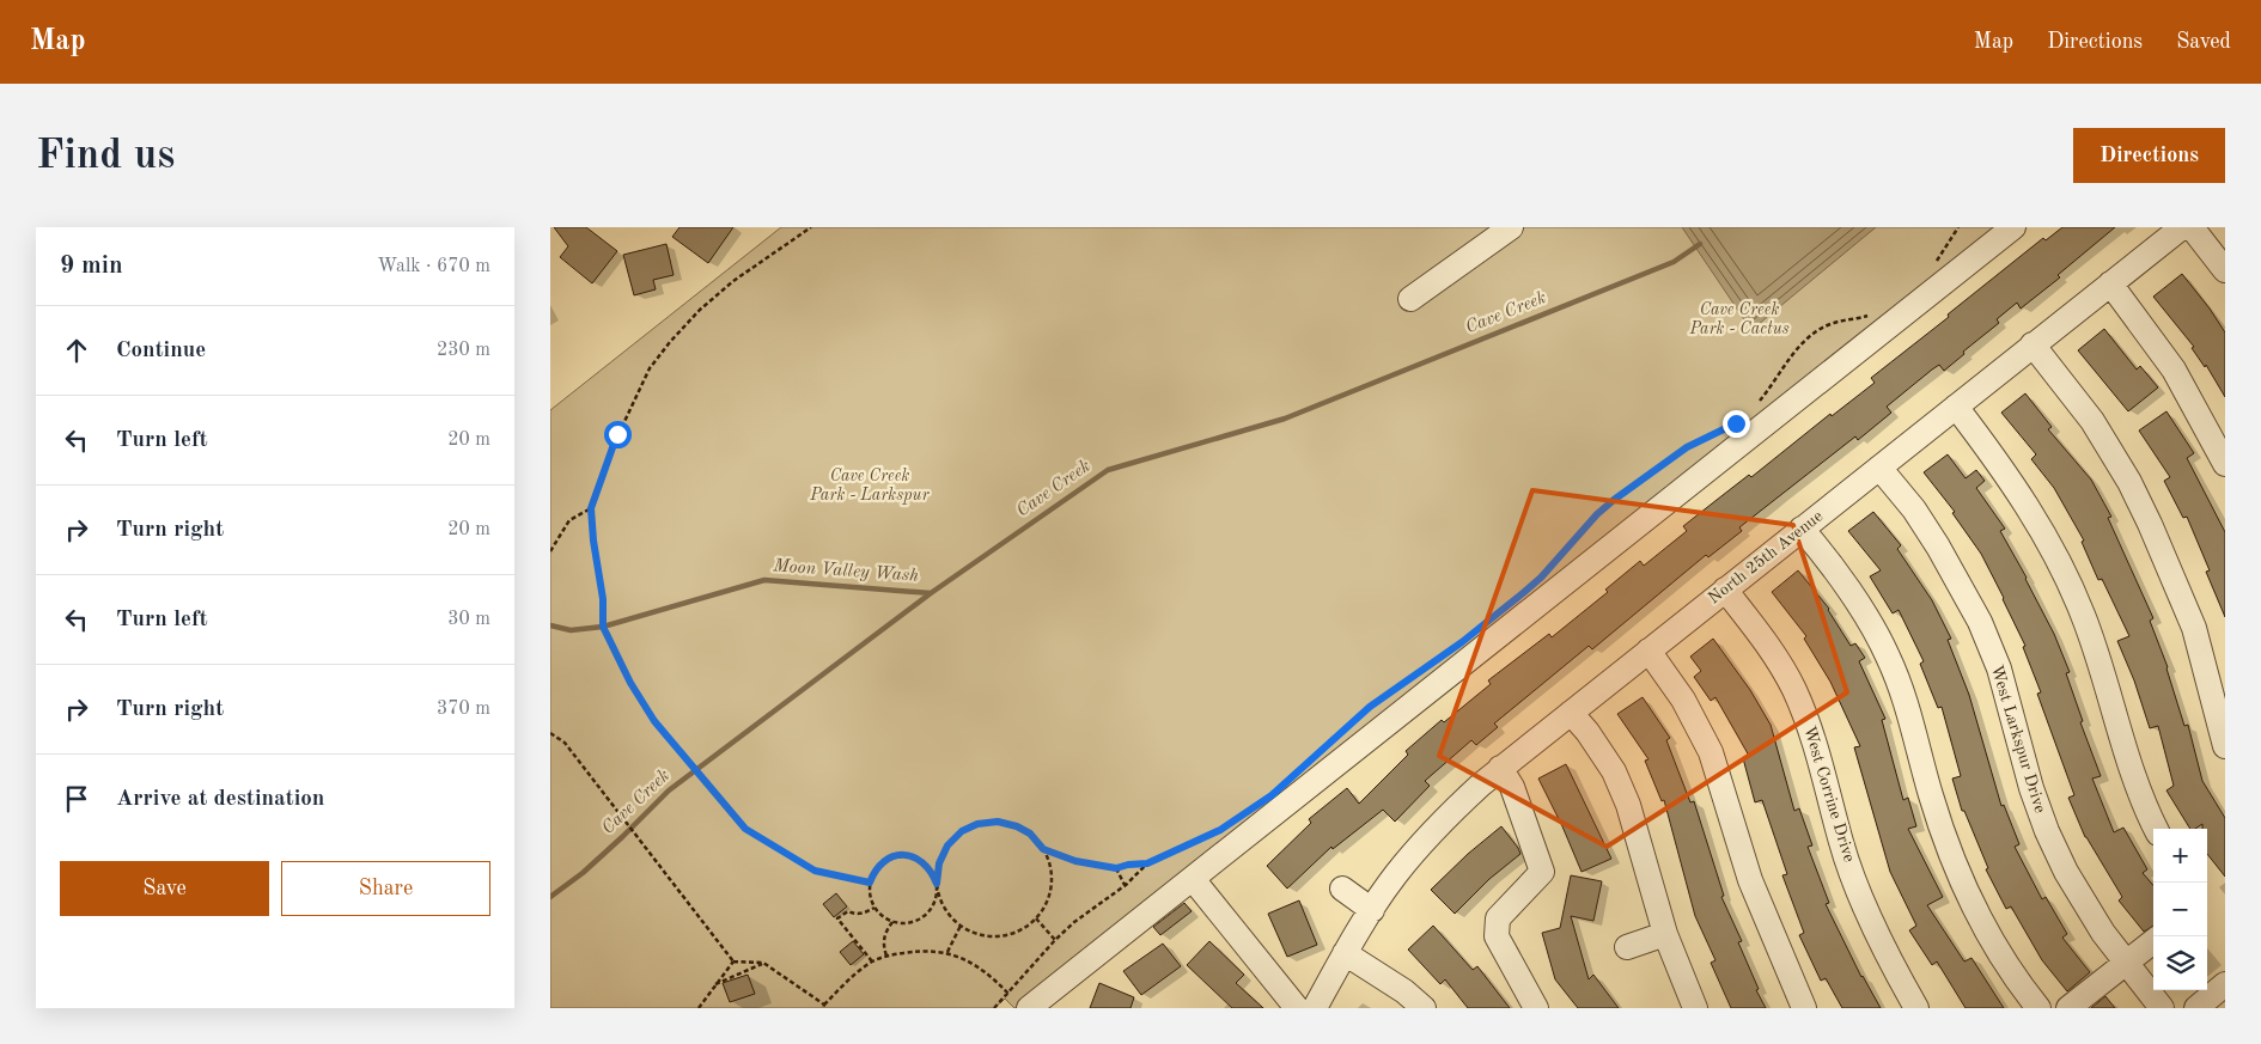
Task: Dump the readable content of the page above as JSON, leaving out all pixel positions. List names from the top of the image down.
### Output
{
  "streets": {
    "street": ["North 25th Avenue", "West Larkspur Drive", "West Corrine Drive"]
  },
  "crossings": [
    ["North 25th Avenue", "West Larkspur Drive"],
    ["North 25th Avenue", "West Corrine Drive"]
  ],
  "water": ["Cave Creek", "Moon Valley Wash"],
  "parks": ["Cave Creek Park - Cactus", "Cave Creek Park - Larkspur"],
  "page": {
    "header": "Map",
    "nav": ["Map", "Directions", "Saved"],
    "buttons": [
      "Directions",
      ["Save", "Share"]
    ],
    "title": "Find us",
    "heading": ["9 min", "Walk · 670 m"],
    "list": [
      ["Continue", "230 m"],
      ["Turn left", "20 m"],
      ["Turn right", "20 m"],
      ["Turn left", "30 m"],
      ["Turn right", "370 m"],
      "Arrive at destination"
    ],
    "map_buttons": ["+", "−"]
  }
}
